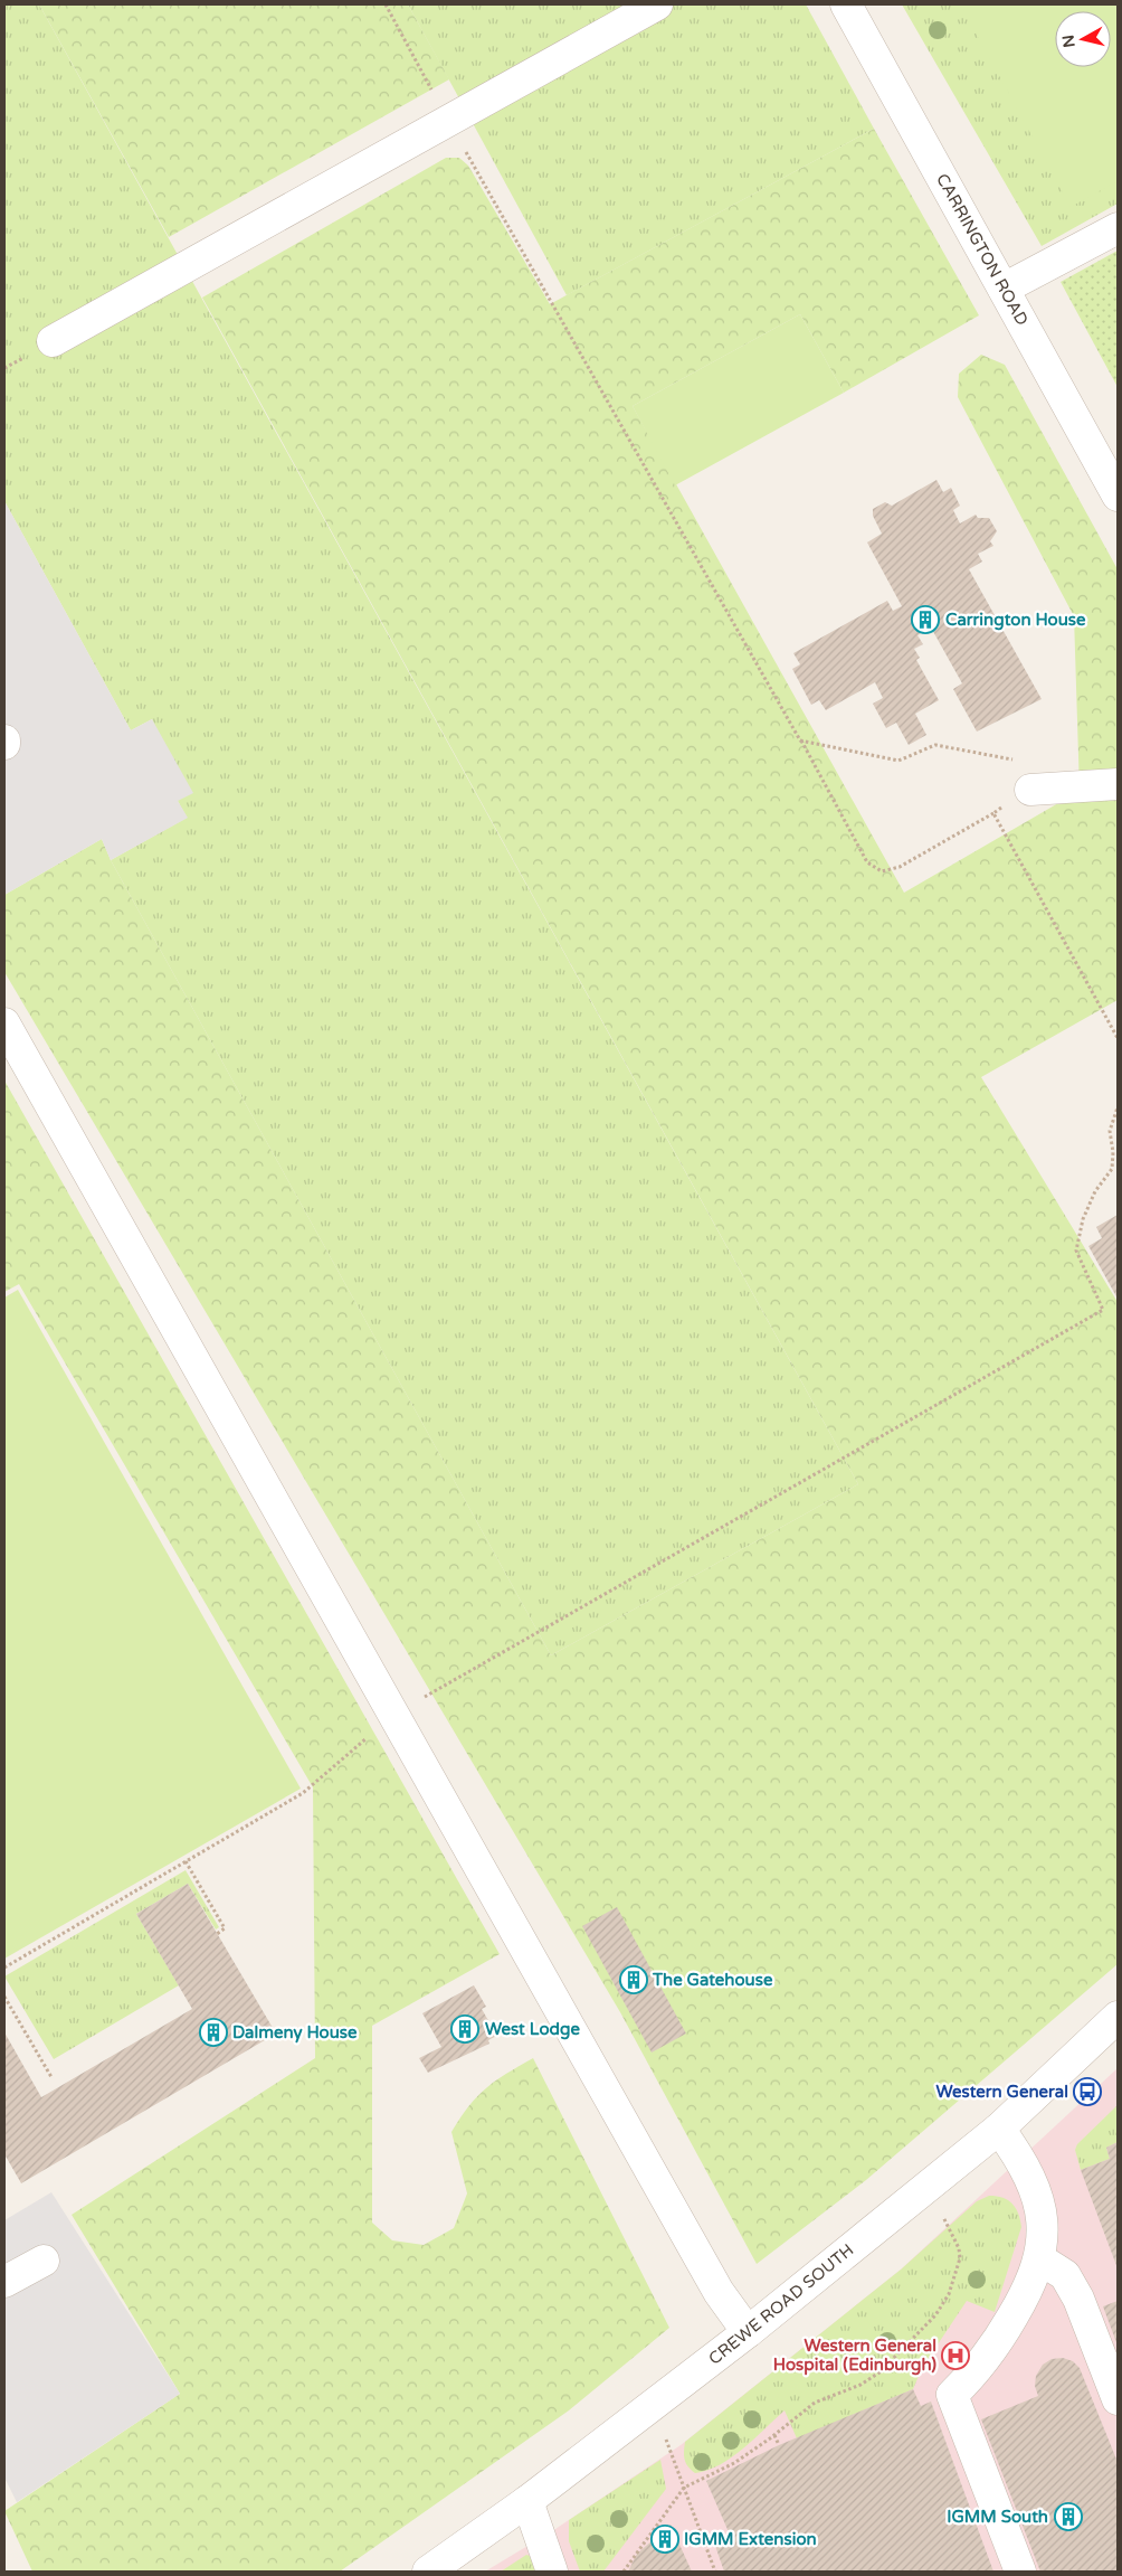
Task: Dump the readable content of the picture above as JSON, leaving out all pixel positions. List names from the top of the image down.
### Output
{
  "streets": {
    "street": ["CARRINGTON ROAD", "CREWE ROAD SOUTH"]
  },
  "places": {
    "building": [
      "Carrington House",
      "The Gatehouse",
      "West Lodge",
      "Dalmeny House",
      "IGMM South",
      "IGMM Extension"
    ],
    "bus stop": ["Western General"],
    "hospital": ["Western General Hospital (Edinburgh)"]
  },
  "north": "left"
}
